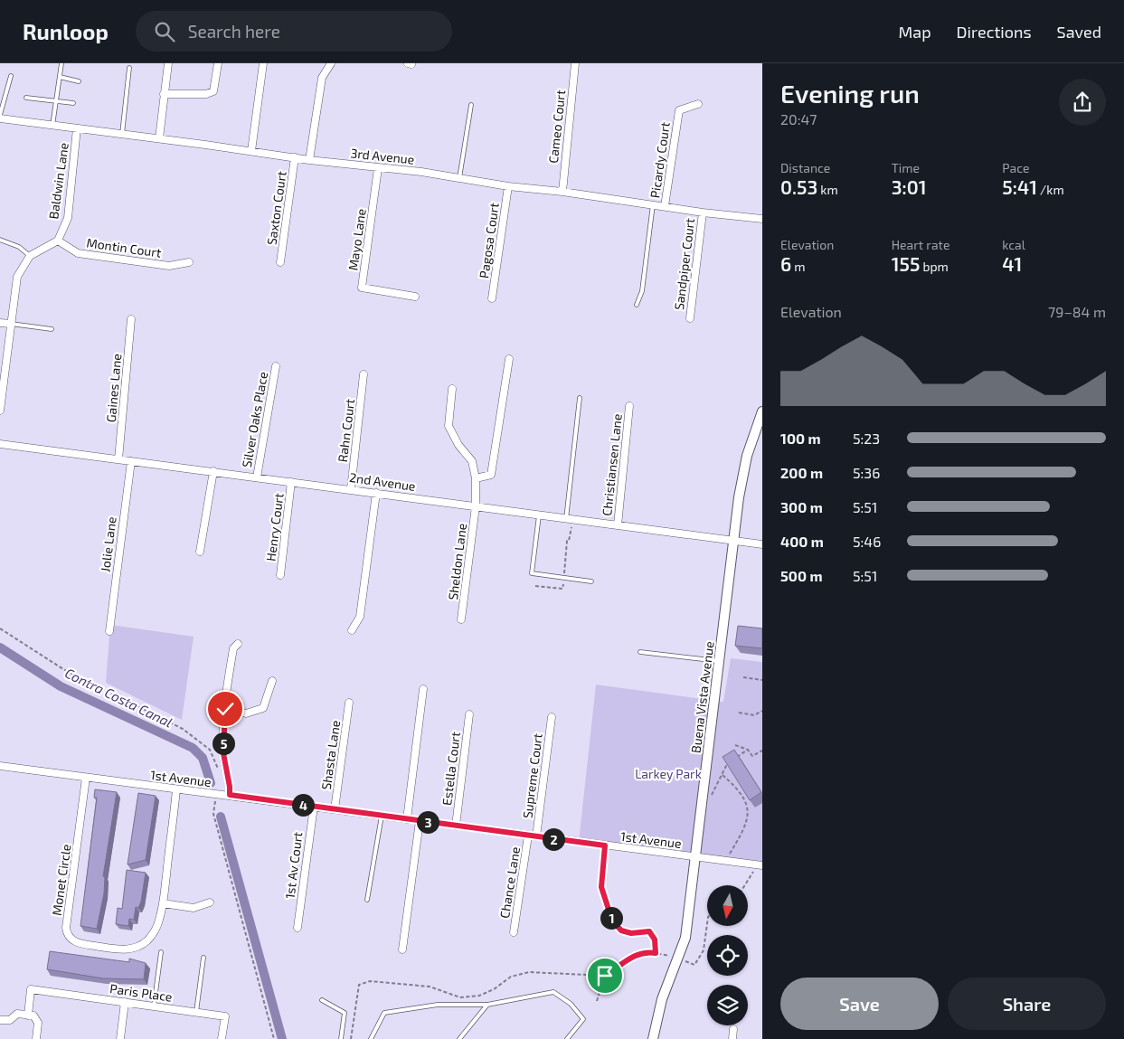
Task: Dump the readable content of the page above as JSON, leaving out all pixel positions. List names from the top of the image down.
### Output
{
  "streets": {
    "street": [
      "Cameo Court",
      "3rd Avenue",
      "Picardy Court",
      "Baldwin Lane",
      "Saxton Court",
      "Mayo Lane",
      "Pagosa Court",
      "Montin Court",
      "Sandpiper Court",
      "Gaines Lane",
      "Silver Oaks Place",
      "Rahn Court",
      "Christiansen Lane",
      "2nd Avenue",
      "Henry Court",
      "Jolie Lane",
      "Sheldon Lane",
      "Buena Vista Avenue",
      "Shasta Lane",
      "Estella Court",
      "Supreme Court",
      "1st Avenue",
      "1st Av Court",
      "Monet Circle",
      "Chance Lane",
      "Paris Place"
    ]
  },
  "crossings": [
    ["Cameo Court", "3rd Avenue"],
    ["3rd Avenue", "Picardy Court"],
    ["3rd Avenue", "Baldwin Lane"],
    ["3rd Avenue", "Saxton Court"],
    ["3rd Avenue", "Mayo Lane"],
    ["3rd Avenue", "Pagosa Court"],
    ["3rd Avenue", "Sandpiper Court"],
    ["Baldwin Lane", "Montin Court"],
    ["Gaines Lane", "2nd Avenue"],
    ["Silver Oaks Place", "2nd Avenue"],
    ["Rahn Court", "2nd Avenue"],
    ["Christiansen Lane", "2nd Avenue"],
    ["2nd Avenue", "Henry Court"],
    ["2nd Avenue", "Jolie Lane"],
    ["2nd Avenue", "Sheldon Lane"],
    ["2nd Avenue", "Buena Vista Avenue"],
    ["Buena Vista Avenue", "1st Avenue"],
    ["Shasta Lane", "1st Avenue"],
    ["Estella Court", "1st Avenue"],
    ["Supreme Court", "1st Avenue"],
    ["Supreme Court", "Chance Lane"],
    ["1st Avenue", "1st Av Court"],
    ["1st Avenue", "Monet Circle"],
    ["1st Avenue", "Chance Lane"]
  ],
  "water": ["Contra Costa Canal"],
  "parks": ["Larkey Park"],
  "north": "bottom",
  "page": {
    "header": "Runloop",
    "search": "Search here",
    "nav": ["Map", "Directions", "Saved"],
    "heading": ["Evening run", "20:47"],
    "stats": [
      ["Distance", "0.53 km"],
      ["Time", "3:01"],
      ["Pace", "5:41 /km"],
      ["Elevation", "6 m"],
      ["Heart rate", "155 bpm"],
      ["kcal", "41"]
    ],
    "chart": ["Elevation", "79–84 m"],
    "list": [
      {
        "name": "100 m",
        "note": "5:23"
      },
      {
        "name": "200 m",
        "note": "5:36"
      },
      {
        "name": "300 m",
        "note": "5:51"
      },
      {
        "name": "400 m",
        "note": "5:46"
      },
      {
        "name": "500 m",
        "note": "5:51"
      }
    ],
    "pins": [
      "5",
      "4",
      "3",
      "2",
      "1"
    ],
    "buttons": ["Save", "Share"]
  }
}
